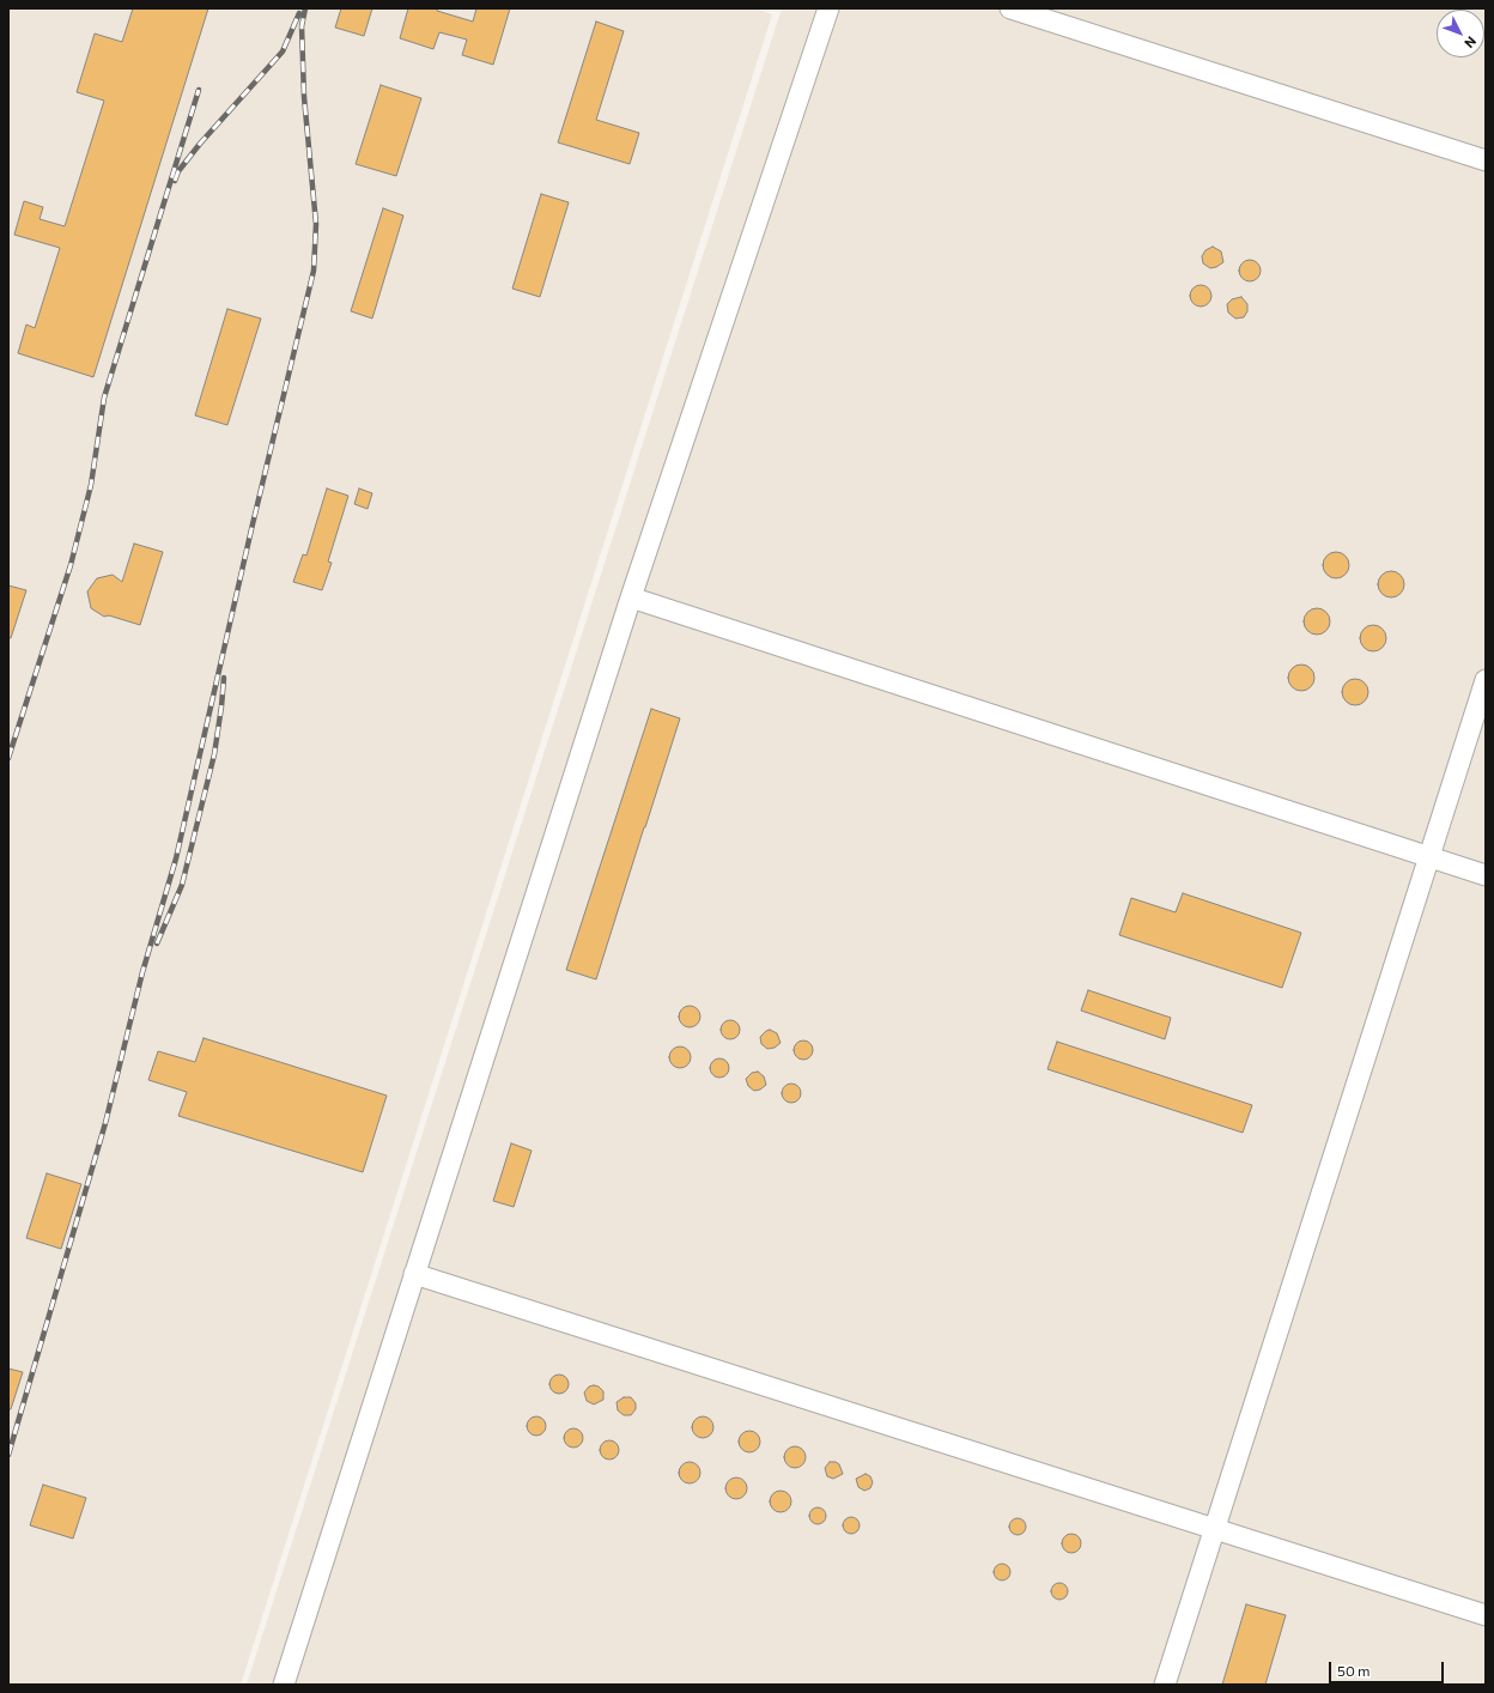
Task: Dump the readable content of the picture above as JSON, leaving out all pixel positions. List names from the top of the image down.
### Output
{
  "scale_bar": "50 m",
  "north": "bottom right"
}
